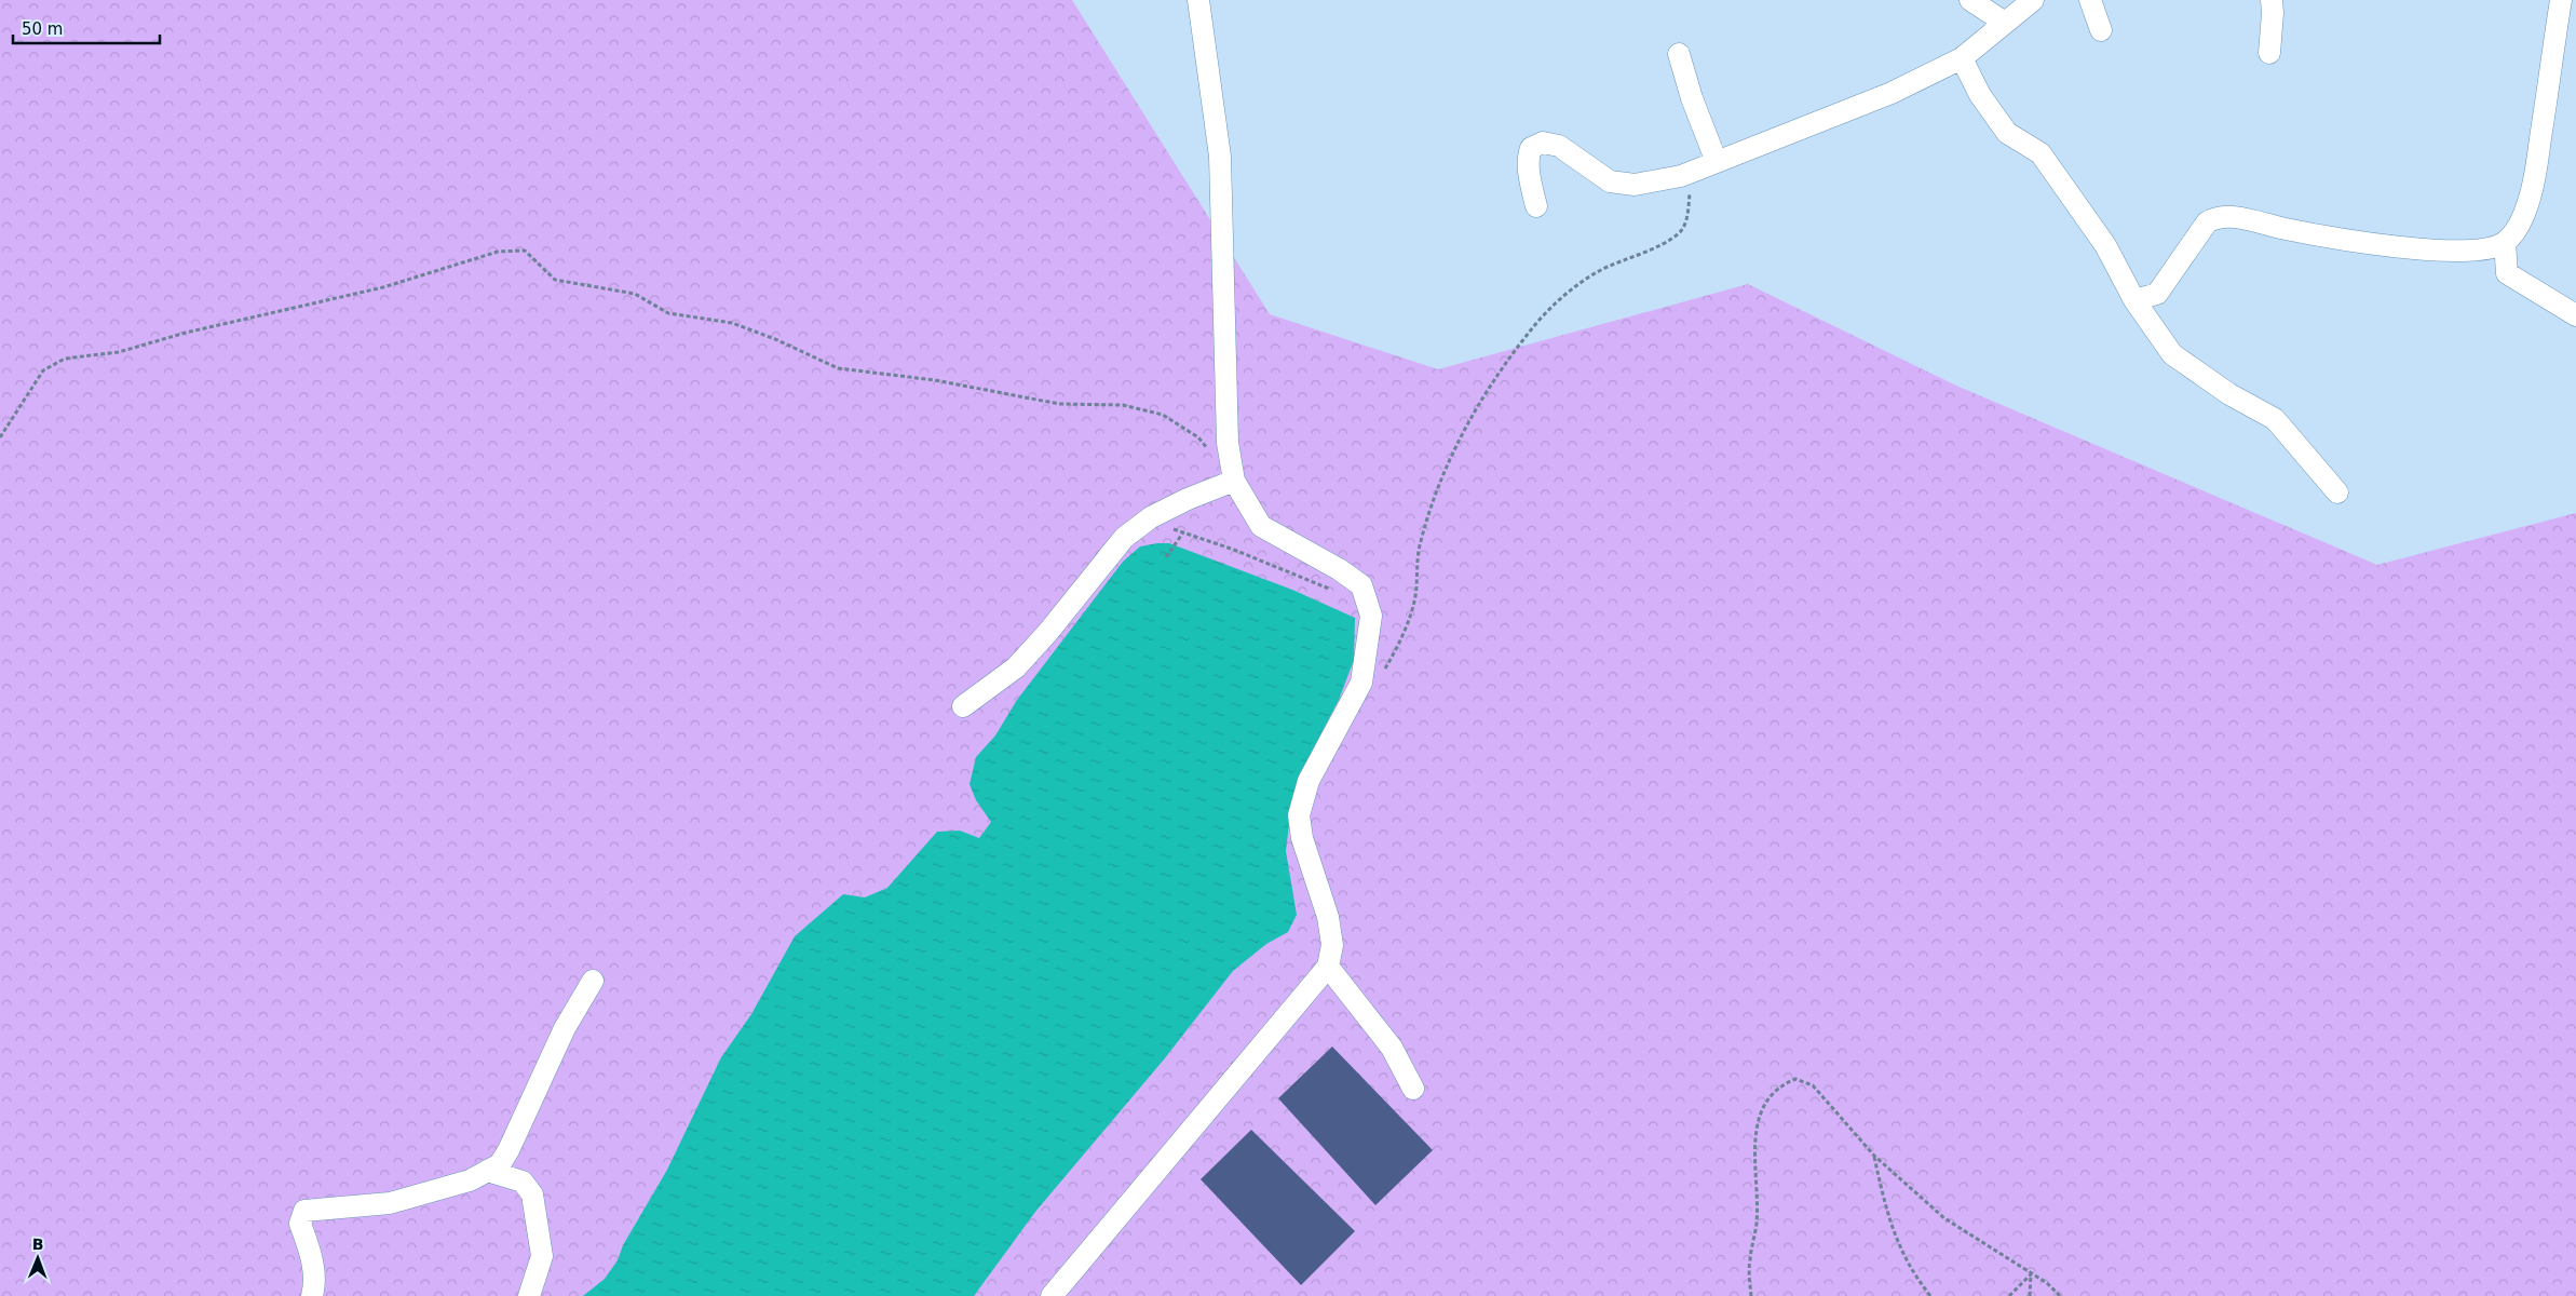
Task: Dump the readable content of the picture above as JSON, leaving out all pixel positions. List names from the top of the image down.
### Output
{
  "scale_bar": "50 m",
  "north": "top"
}
